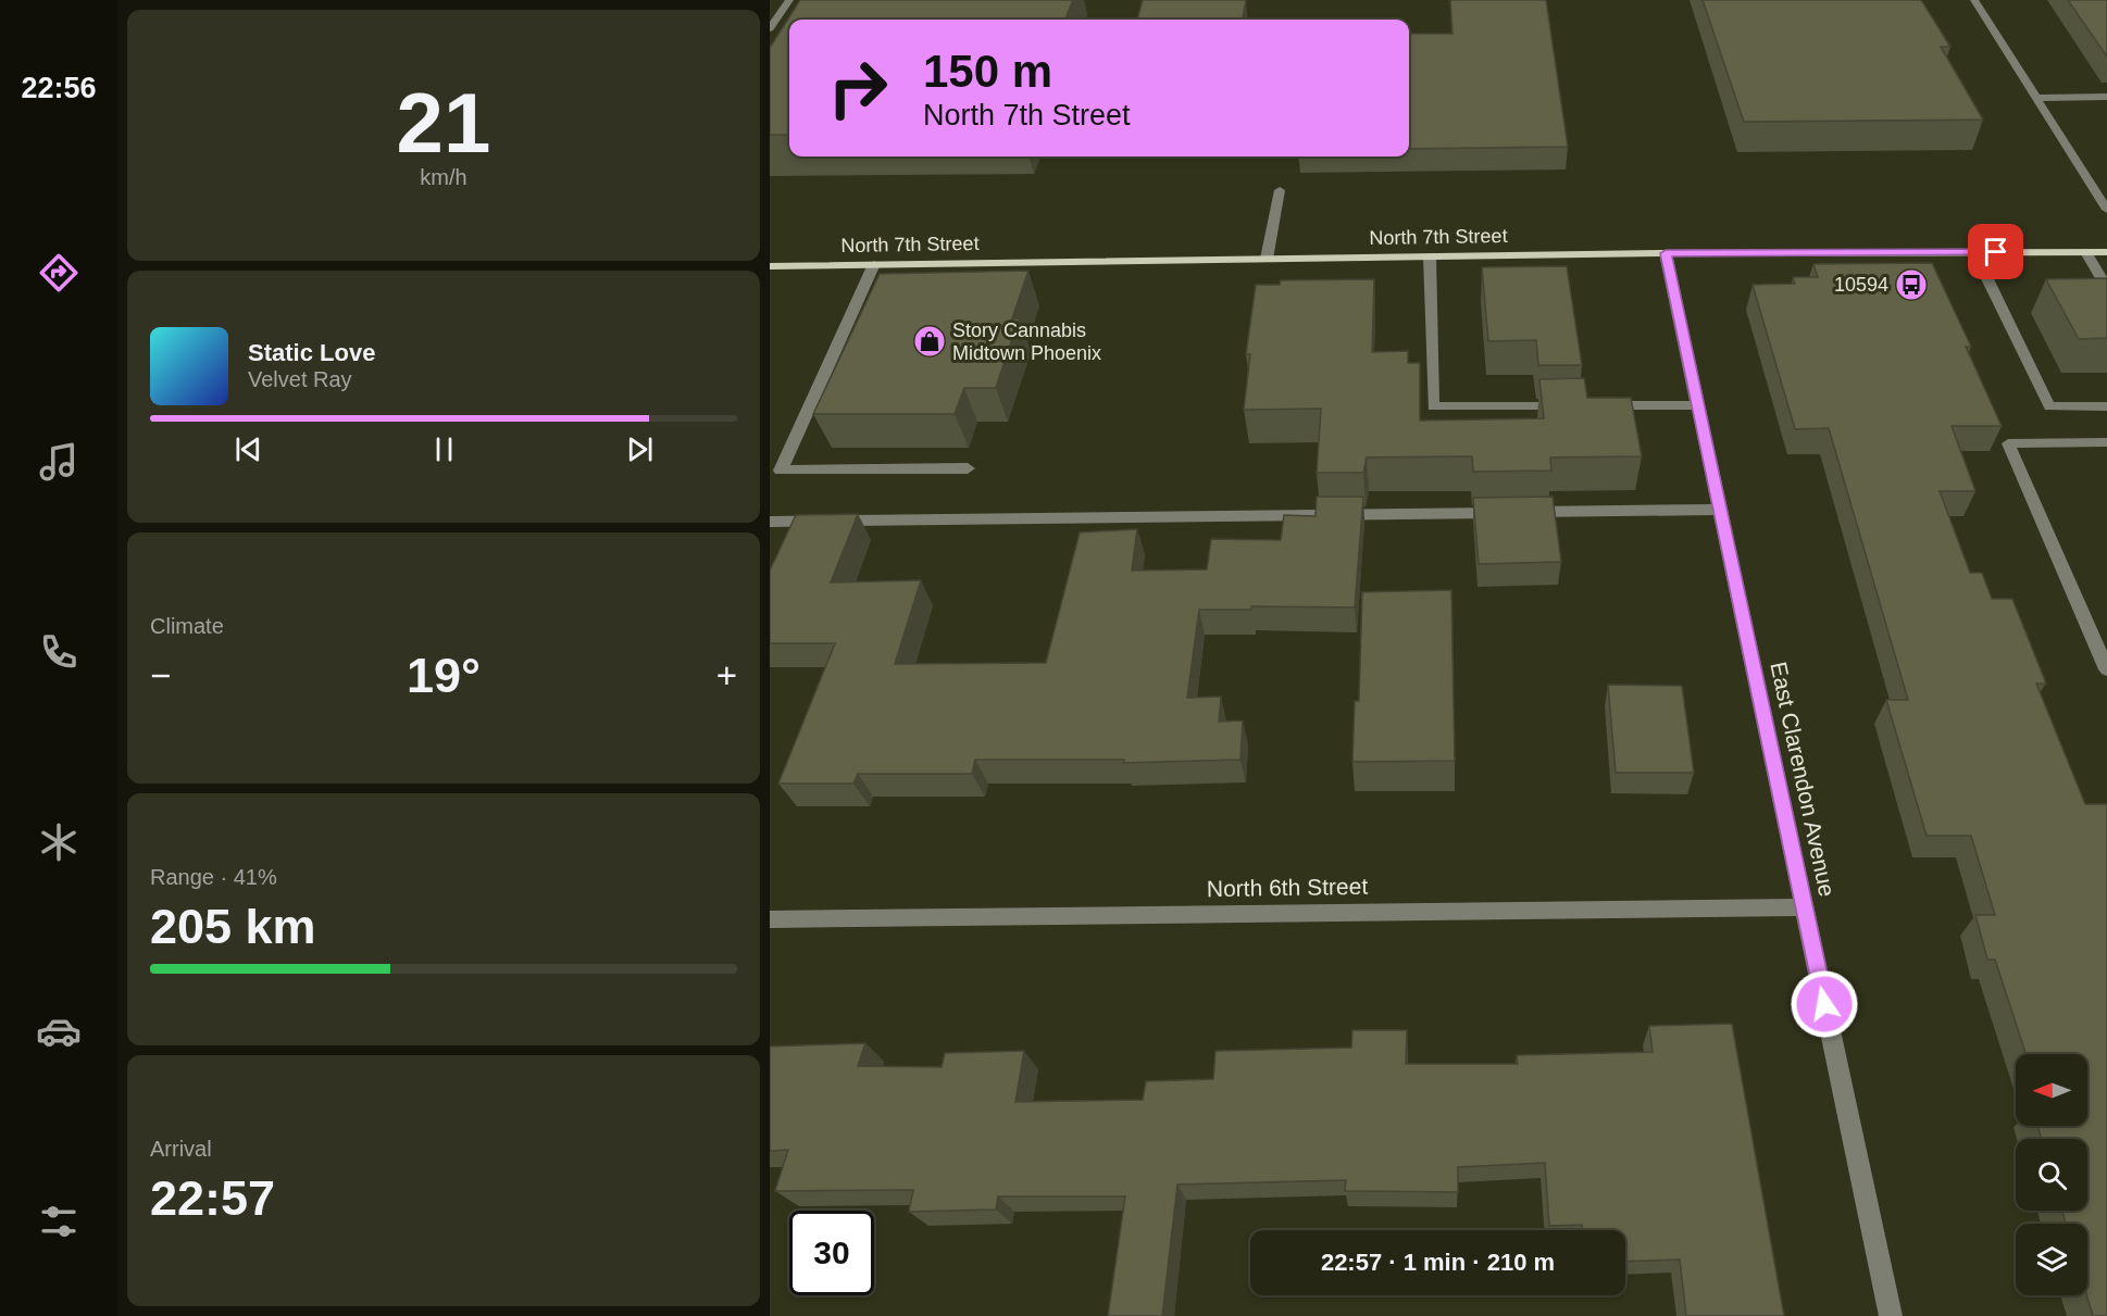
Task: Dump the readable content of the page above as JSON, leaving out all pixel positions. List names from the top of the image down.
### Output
{
  "streets": {
    "main road": ["North 7th Street"],
    "street": ["East Clarendon Avenue", "North 6th Street"]
  },
  "crossings": [
    ["North 7th Street", "East Clarendon Avenue"],
    ["East Clarendon Avenue", "North 6th Street"]
  ],
  "places": {
    "bus stop": ["10594"],
    "shop": ["Story Cannabis Midtown Phoenix"]
  },
  "north": "left",
  "page": {
    "tabs": "22:56",
    "tile": [
      ["21", "km/h"],
      "Climate",
      ["Range · 41%", "205 km"],
      ["Arrival", "22:57"]
    ],
    "turn": ["150 m", "North 7th Street"],
    "song": ["Static Love", "Velvet Ray"],
    "heat": ["−", "19°", "+"],
    "limit": "30",
    "trip": "22:57 · 1 min · 210 m"
  }
}
